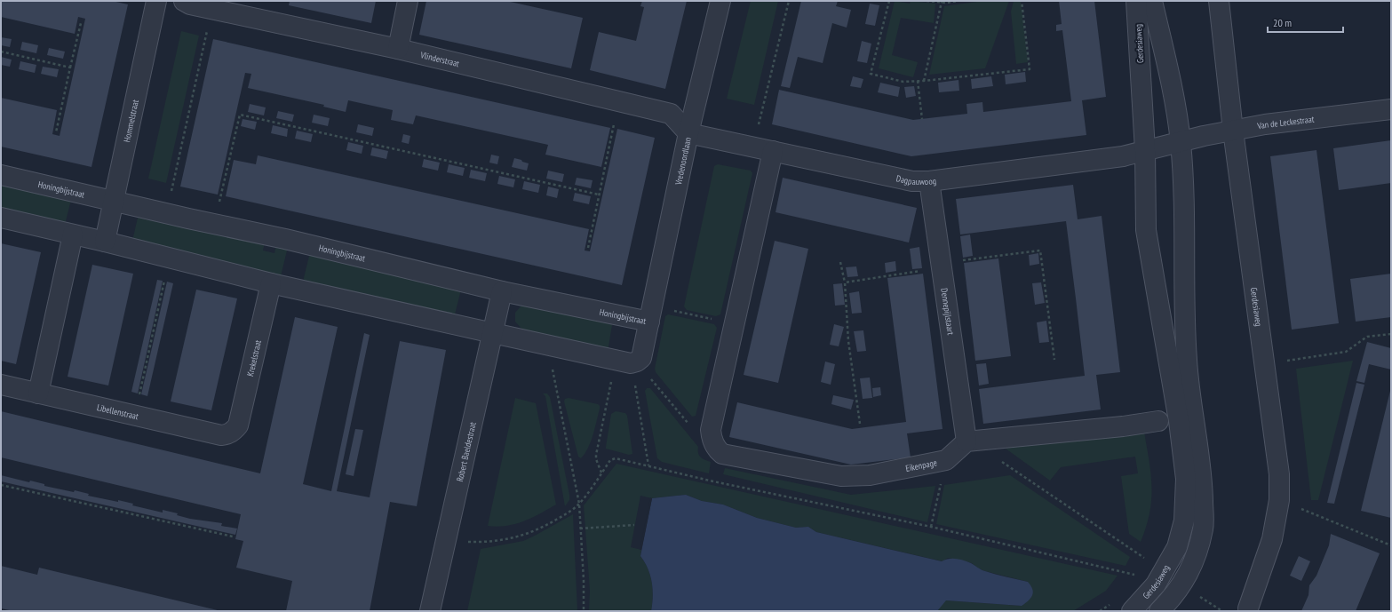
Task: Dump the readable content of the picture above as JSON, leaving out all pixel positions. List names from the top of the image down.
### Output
{
  "streets": {
    "street": [
      "Gerdesiaweg",
      "Vlinderstraat",
      "Hommelstraat",
      "Van de Leckestraat",
      "Vredenoordlaan",
      "Dagpauwoog",
      "Honingbijstraat",
      "Dennepijlstaart",
      "Krekelstraat",
      "Libellenstraat",
      "Robert Baeldestraat",
      "Eikenpage"
    ]
  },
  "crossings": [
    ["Gerdesiaweg", "Van de Leckestraat"],
    ["Gerdesiaweg", "Dagpauwoog"],
    ["Vlinderstraat", "Vredenoordlaan"],
    ["Vlinderstraat", "Dagpauwoog"],
    ["Hommelstraat", "Honingbijstraat"],
    ["Vredenoordlaan", "Dagpauwoog"],
    ["Vredenoordlaan", "Honingbijstraat"],
    ["Dagpauwoog", "Dennepijlstaart"],
    ["Honingbijstraat", "Robert Baeldestraat"],
    ["Dennepijlstaart", "Eikenpage"],
    ["Krekelstraat", "Libellenstraat"]
  ],
  "scale_bar": "20 m"
}
